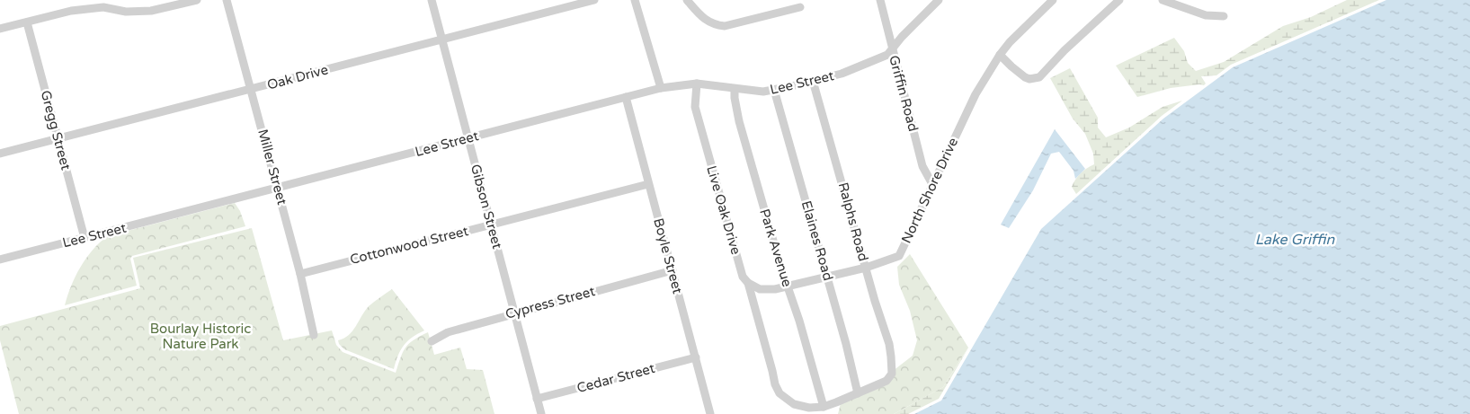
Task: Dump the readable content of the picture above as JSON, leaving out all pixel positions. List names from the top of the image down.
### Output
{
  "streets": {
    "street": [
      "Oak Drive",
      "Lee Street",
      "Griffin Road",
      "Gregg Street",
      "Miller Street",
      "North Shore Drive",
      "Gibson Street",
      "Live Oak Drive",
      "Ralphs Road",
      "Elaines Road",
      "Cottonwood Street",
      "Park Avenue",
      "Boyle Street",
      "Cypress Street",
      "Cedar Street"
    ]
  },
  "crossings": [
    ["Oak Drive", "Gregg Street"],
    ["Oak Drive", "Miller Street"],
    ["Oak Drive", "Gibson Street"],
    ["Lee Street", "Griffin Road"],
    ["Lee Street", "Gregg Street"],
    ["Lee Street", "Miller Street"],
    ["Lee Street", "Gibson Street"],
    ["Lee Street", "Live Oak Drive"],
    ["Lee Street", "Ralphs Road"],
    ["Lee Street", "Elaines Road"],
    ["Lee Street", "Park Avenue"],
    ["Lee Street", "Boyle Street"],
    ["Griffin Road", "North Shore Drive"],
    ["Miller Street", "Cottonwood Street"],
    ["North Shore Drive", "Live Oak Drive"],
    ["North Shore Drive", "Ralphs Road"],
    ["North Shore Drive", "Elaines Road"],
    ["North Shore Drive", "Park Avenue"],
    ["Gibson Street", "Cottonwood Street"],
    ["Gibson Street", "Cypress Street"],
    ["Gibson Street", "Cedar Street"],
    ["Live Oak Drive", "Park Avenue"],
    ["Ralphs Road", "Elaines Road"],
    ["Cottonwood Street", "Boyle Street"],
    ["Boyle Street", "Cypress Street"],
    ["Boyle Street", "Cedar Street"]
  ],
  "water": ["Lake Griffin"],
  "parks": ["Bourlay Historic Nature Park"]
}
